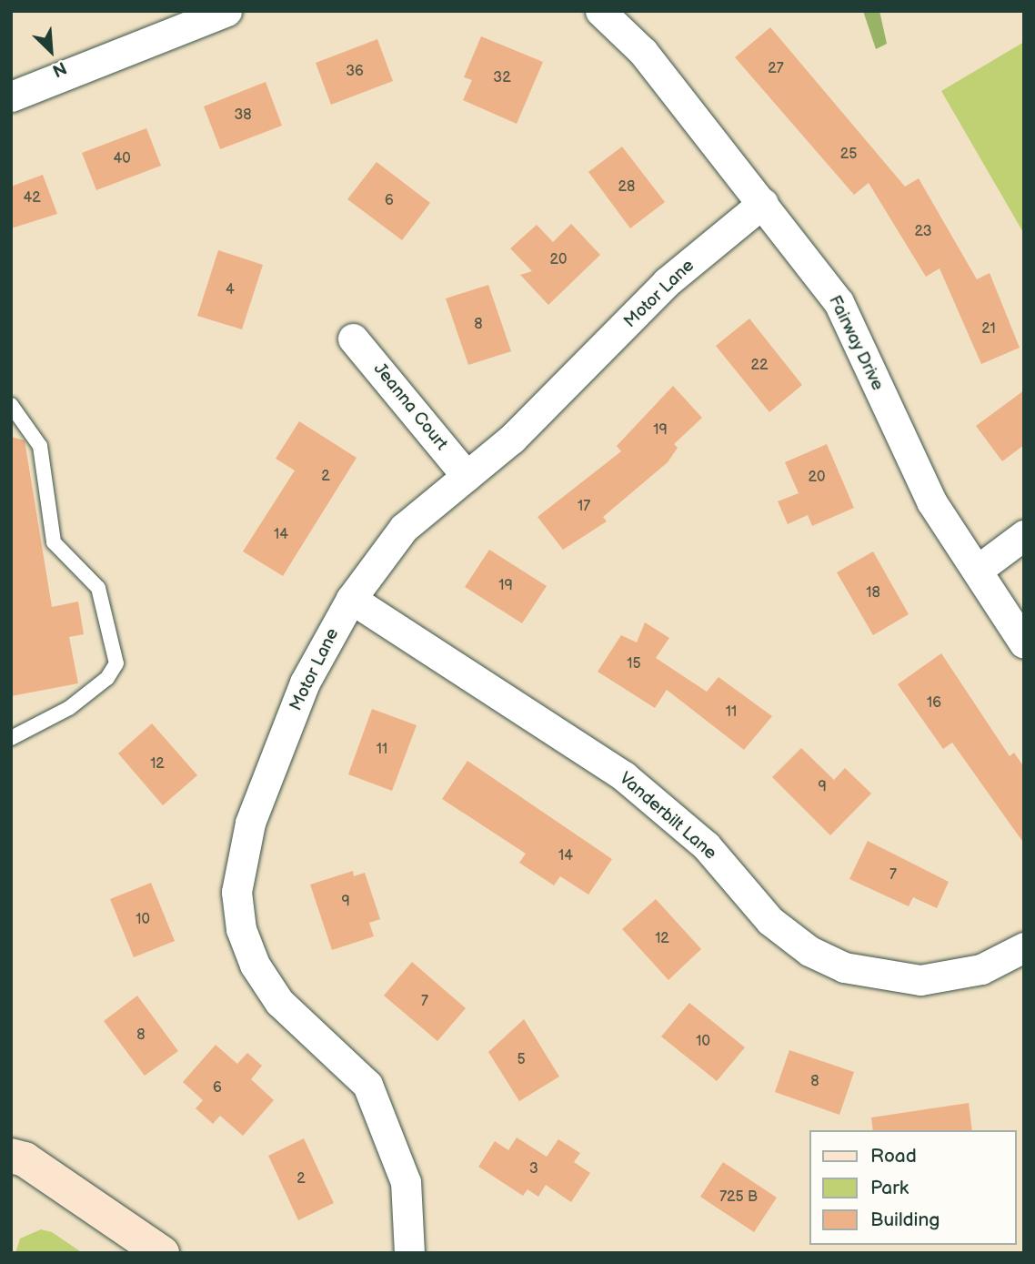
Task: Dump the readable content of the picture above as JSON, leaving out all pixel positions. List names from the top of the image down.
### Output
{
  "streets": {
    "street": [
      "Motor Lane",
      "Fairway Drive",
      "Jeanna Court",
      "Vanderbilt Lane"
    ]
  },
  "crossings": [
    ["Motor Lane", "Fairway Drive"],
    ["Motor Lane", "Jeanna Court"],
    ["Motor Lane", "Vanderbilt Lane"]
  ],
  "house_numbers": [
    "27",
    "36",
    "32",
    "38",
    "25",
    "40",
    "28",
    "42",
    "6",
    "23",
    "20",
    "4",
    "8",
    "21",
    "22",
    "19",
    "2",
    "20",
    "17",
    "14",
    "19",
    "18",
    "15",
    "16",
    "11",
    "11",
    "12",
    "9",
    "14",
    "7",
    "9",
    "10",
    "12",
    "7",
    "8",
    "10",
    "5",
    "8",
    "6",
    "3",
    "2",
    "725 B"
  ],
  "legend": ["Road", "Park", "Building"],
  "north": "bottom right"
}
